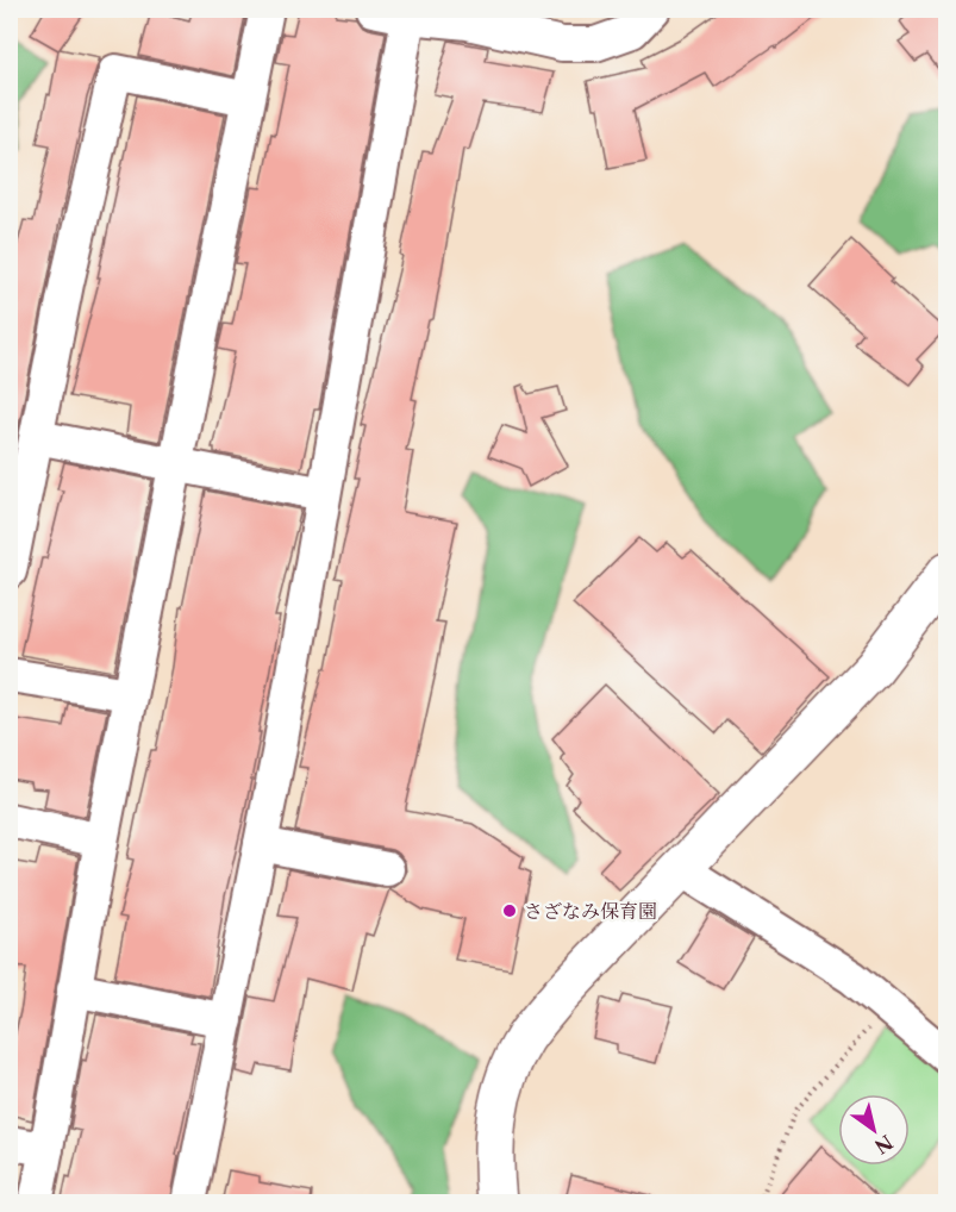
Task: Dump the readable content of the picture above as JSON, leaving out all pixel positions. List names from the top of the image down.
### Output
{
  "places": ["さざなみ保育園"],
  "north": "bottom right"
}
